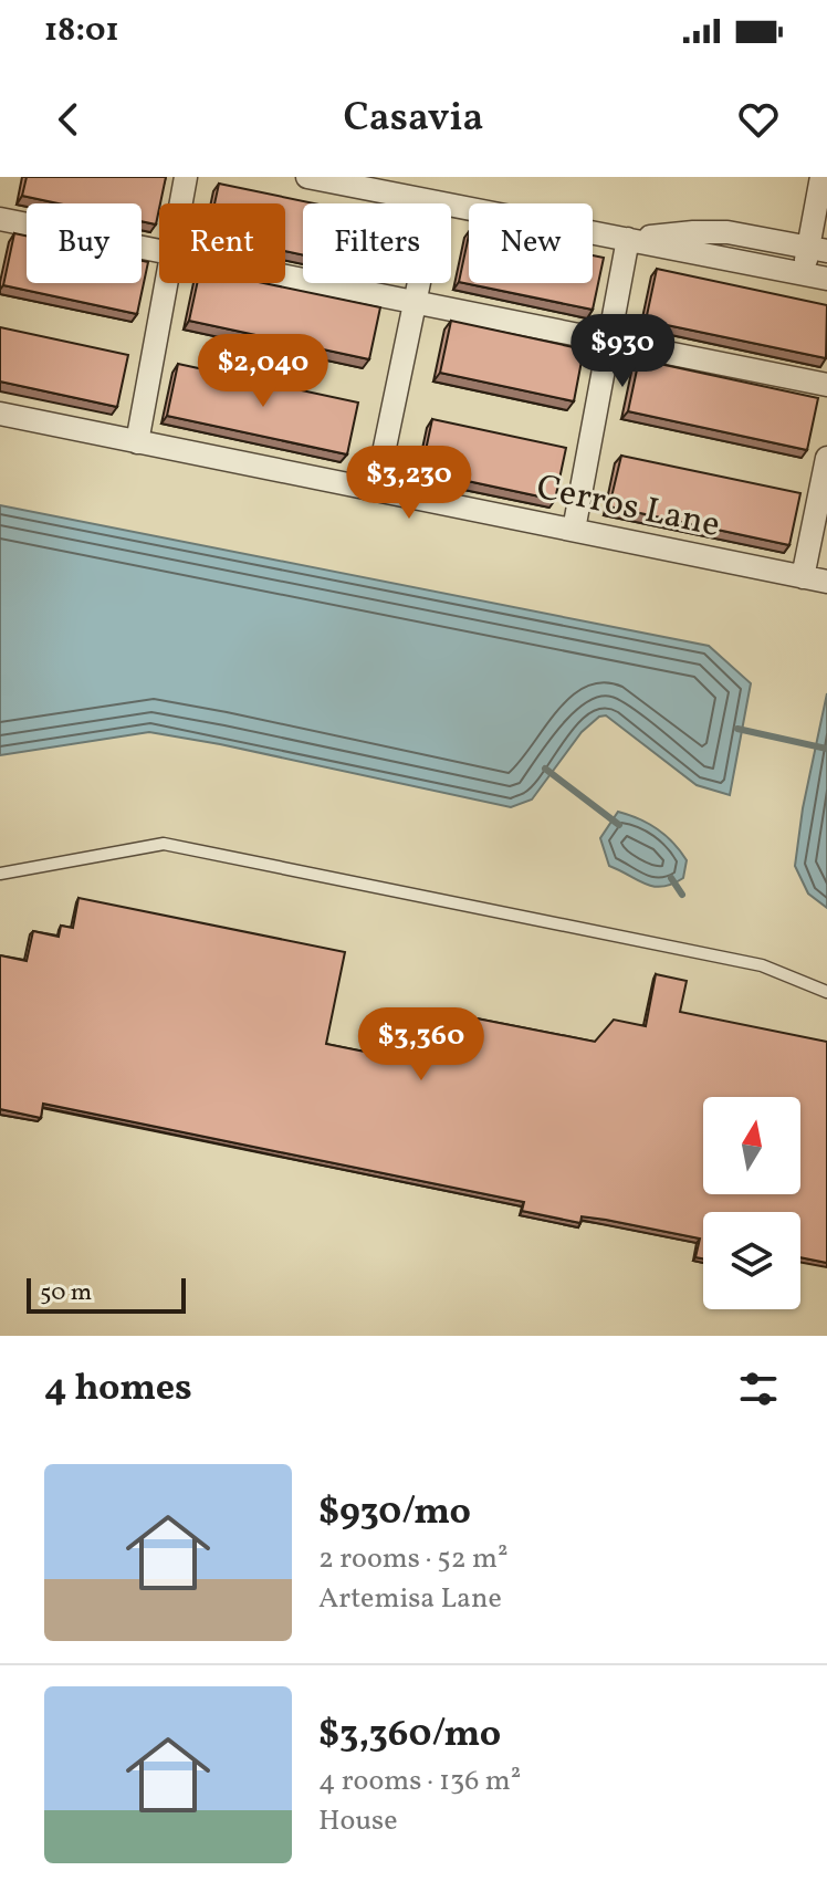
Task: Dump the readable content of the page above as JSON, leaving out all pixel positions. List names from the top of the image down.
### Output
{
  "streets": {
    "street": ["Cerros Lane"]
  },
  "scale_bar": "50 m",
  "north": "top",
  "page": {
    "status": "18:01",
    "header": "Casavia",
    "chip": [
      "Buy",
      "Rent",
      "Filters",
      "New"
    ],
    "price": [
      "$930",
      "$2,040",
      "$3,230",
      "$3,360"
    ],
    "scale": "50 m",
    "heading": "4 homes",
    "list": [
      {
        "name": "$930/mo",
        "note": "2 rooms · 52 m² · Artemisa Lane"
      },
      {
        "name": "$3,360/mo",
        "note": "4 rooms · 136 m² · House"
      }
    ]
  }
}
